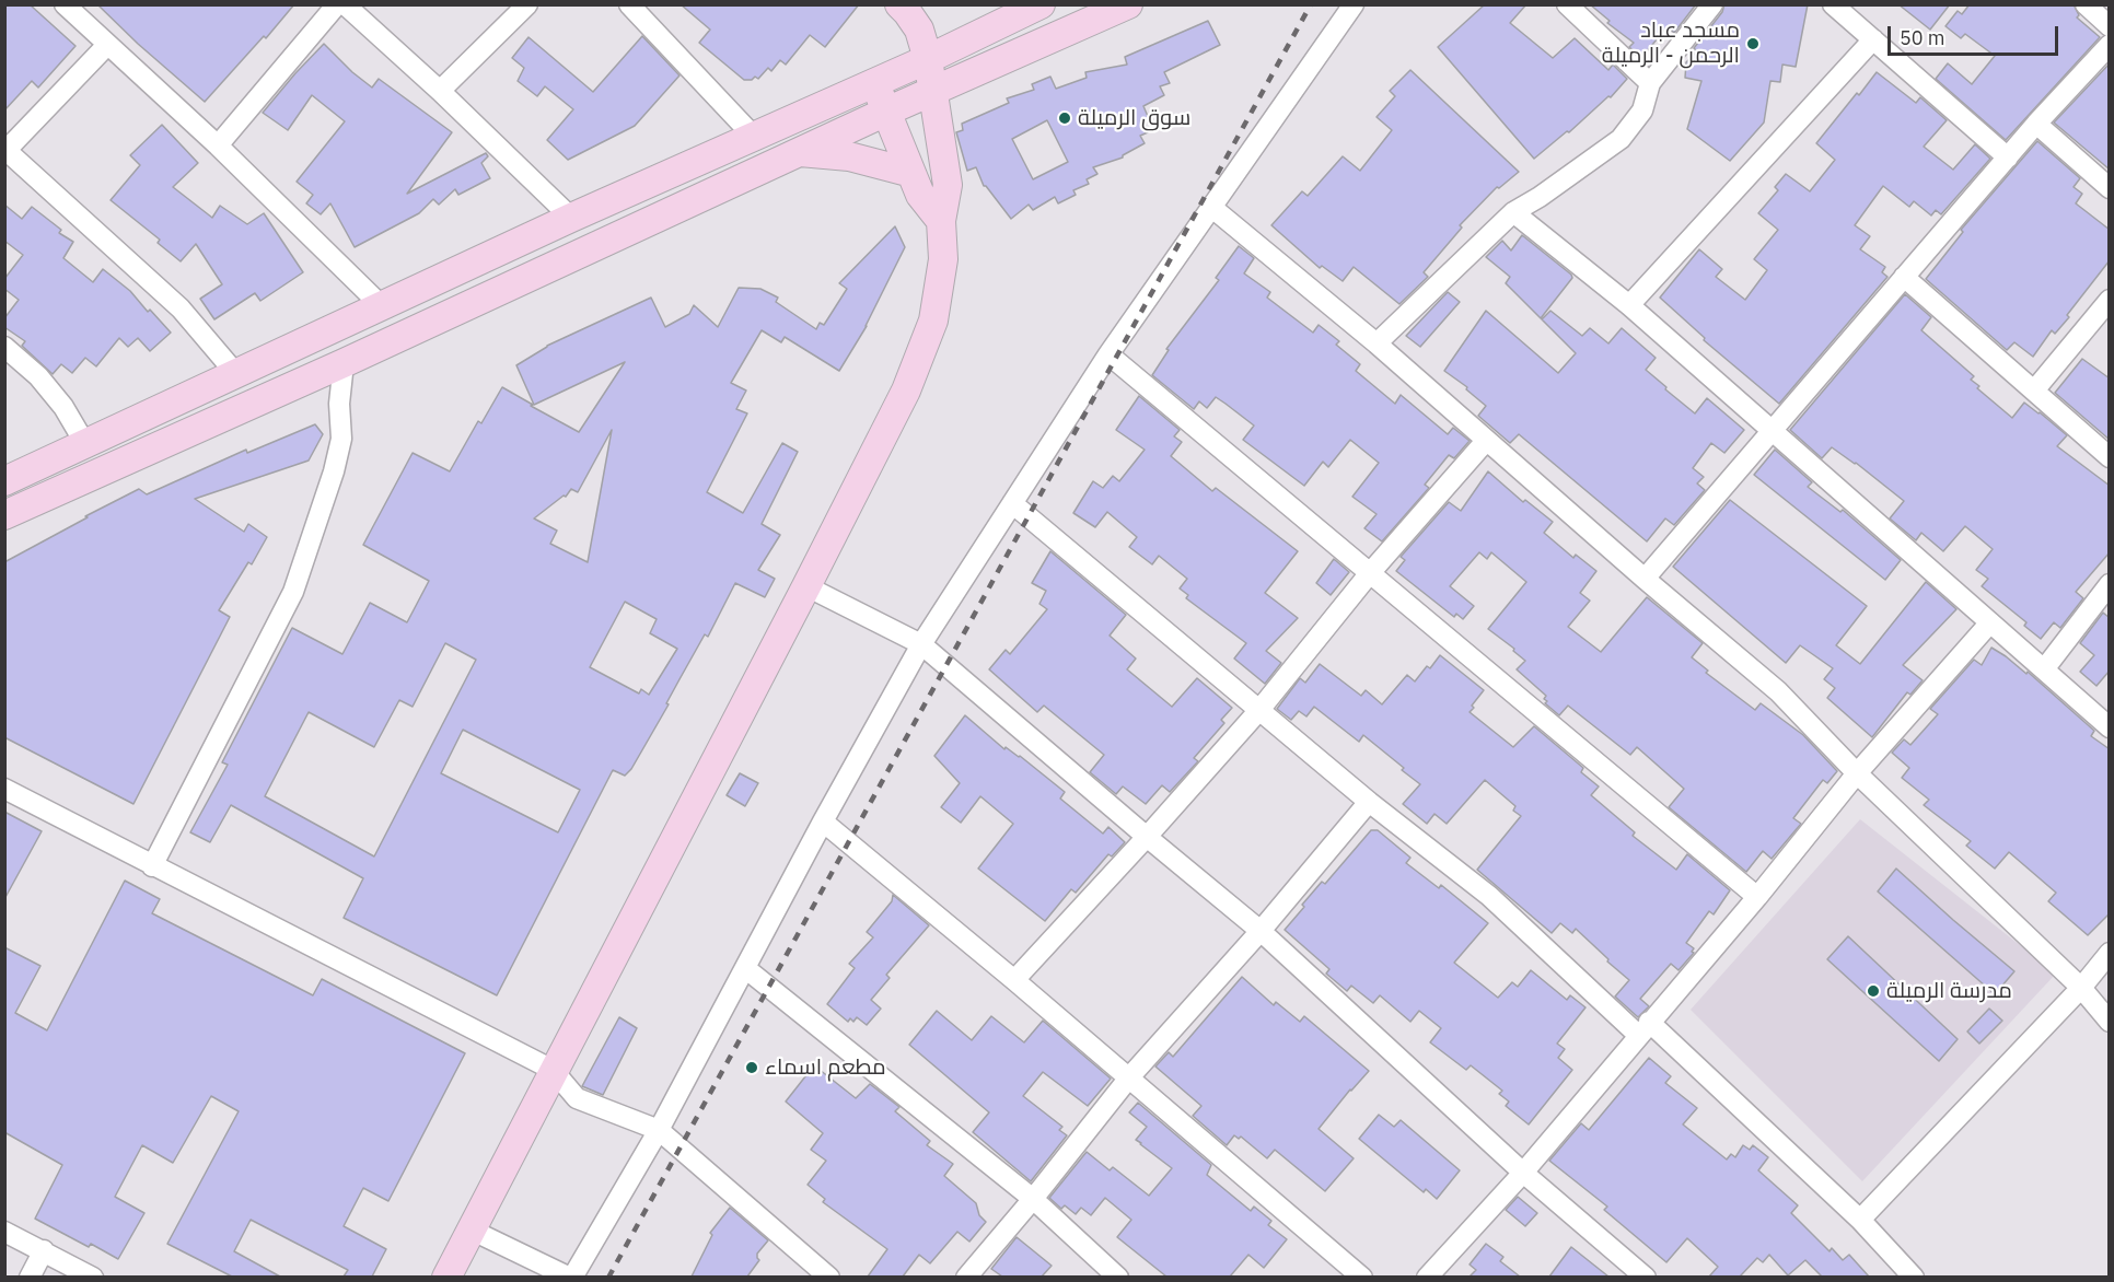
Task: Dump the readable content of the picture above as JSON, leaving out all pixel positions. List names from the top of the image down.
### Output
{
  "places": [
    "مسجد عباد الرحمن - الرميلة",
    "سوق الرميلة",
    "مدرسة الرميلة",
    "مطعم اسماء"
  ],
  "scale_bar": "50 m"
}
